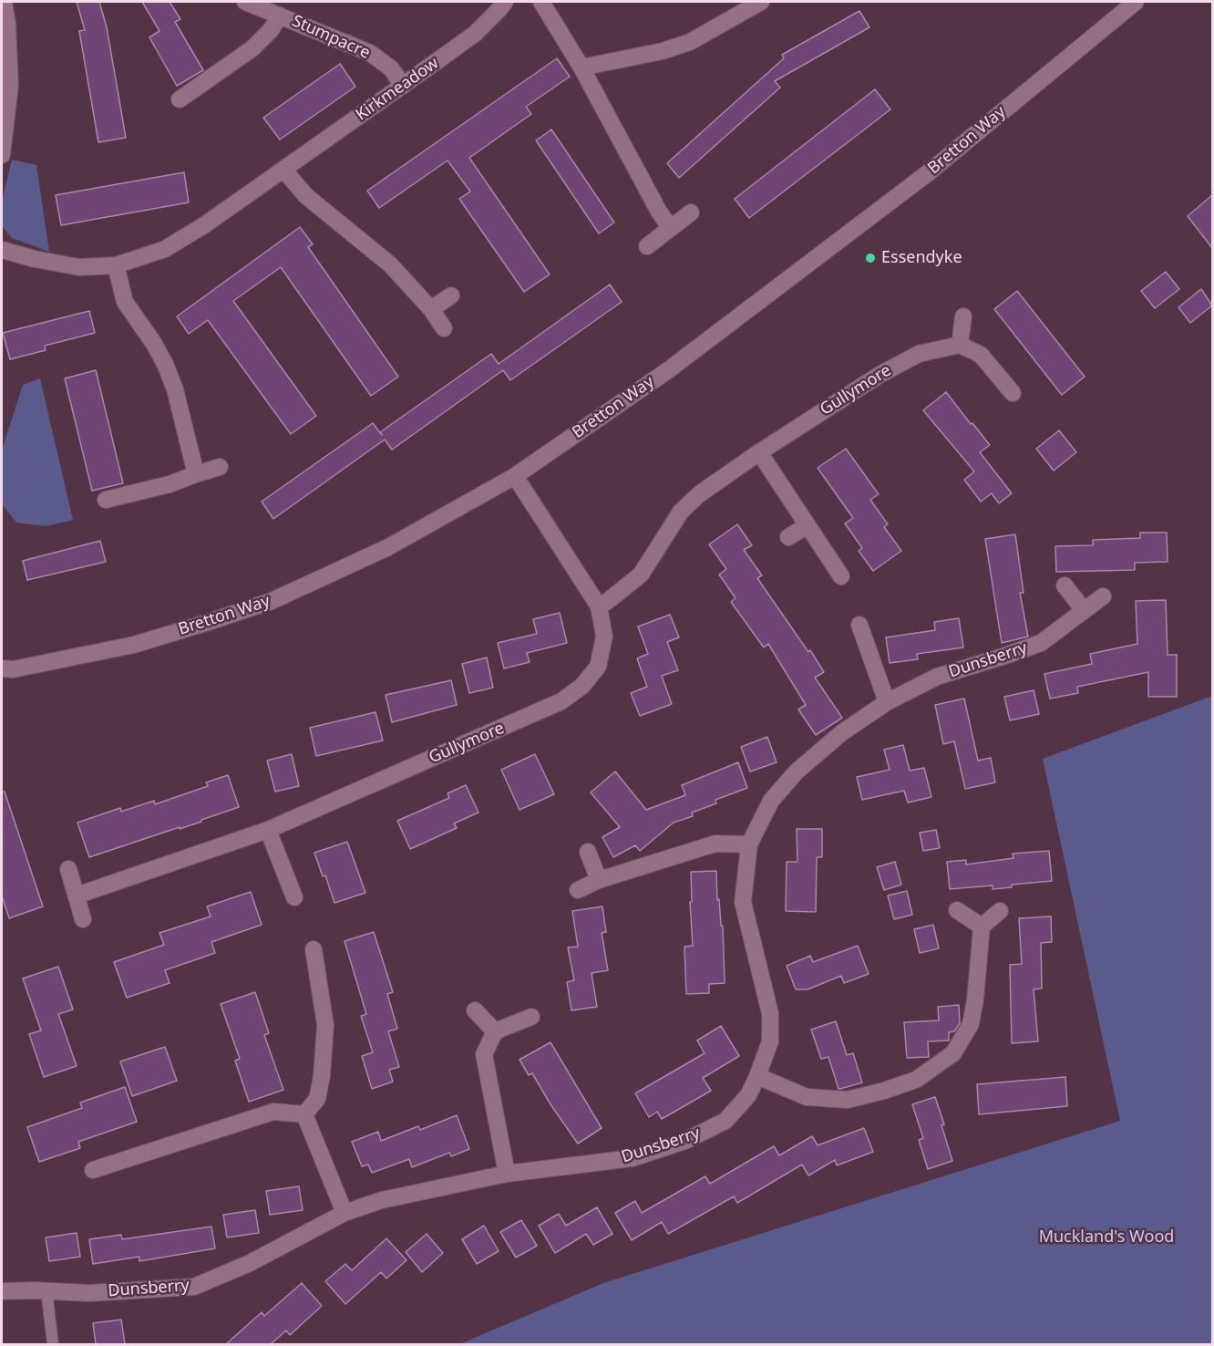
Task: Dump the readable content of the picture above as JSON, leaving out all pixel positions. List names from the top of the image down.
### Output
{
  "streets": {
    "street": [
      "Stumpacre",
      "Kirkmeadow",
      "Bretton Way",
      "Gullymore",
      "Dunsberry"
    ]
  },
  "crossings": [
    ["Stumpacre", "Kirkmeadow"],
    ["Bretton Way", "Gullymore"]
  ],
  "parks": ["Muckland's Wood"],
  "places": ["Essendyke"]
}
